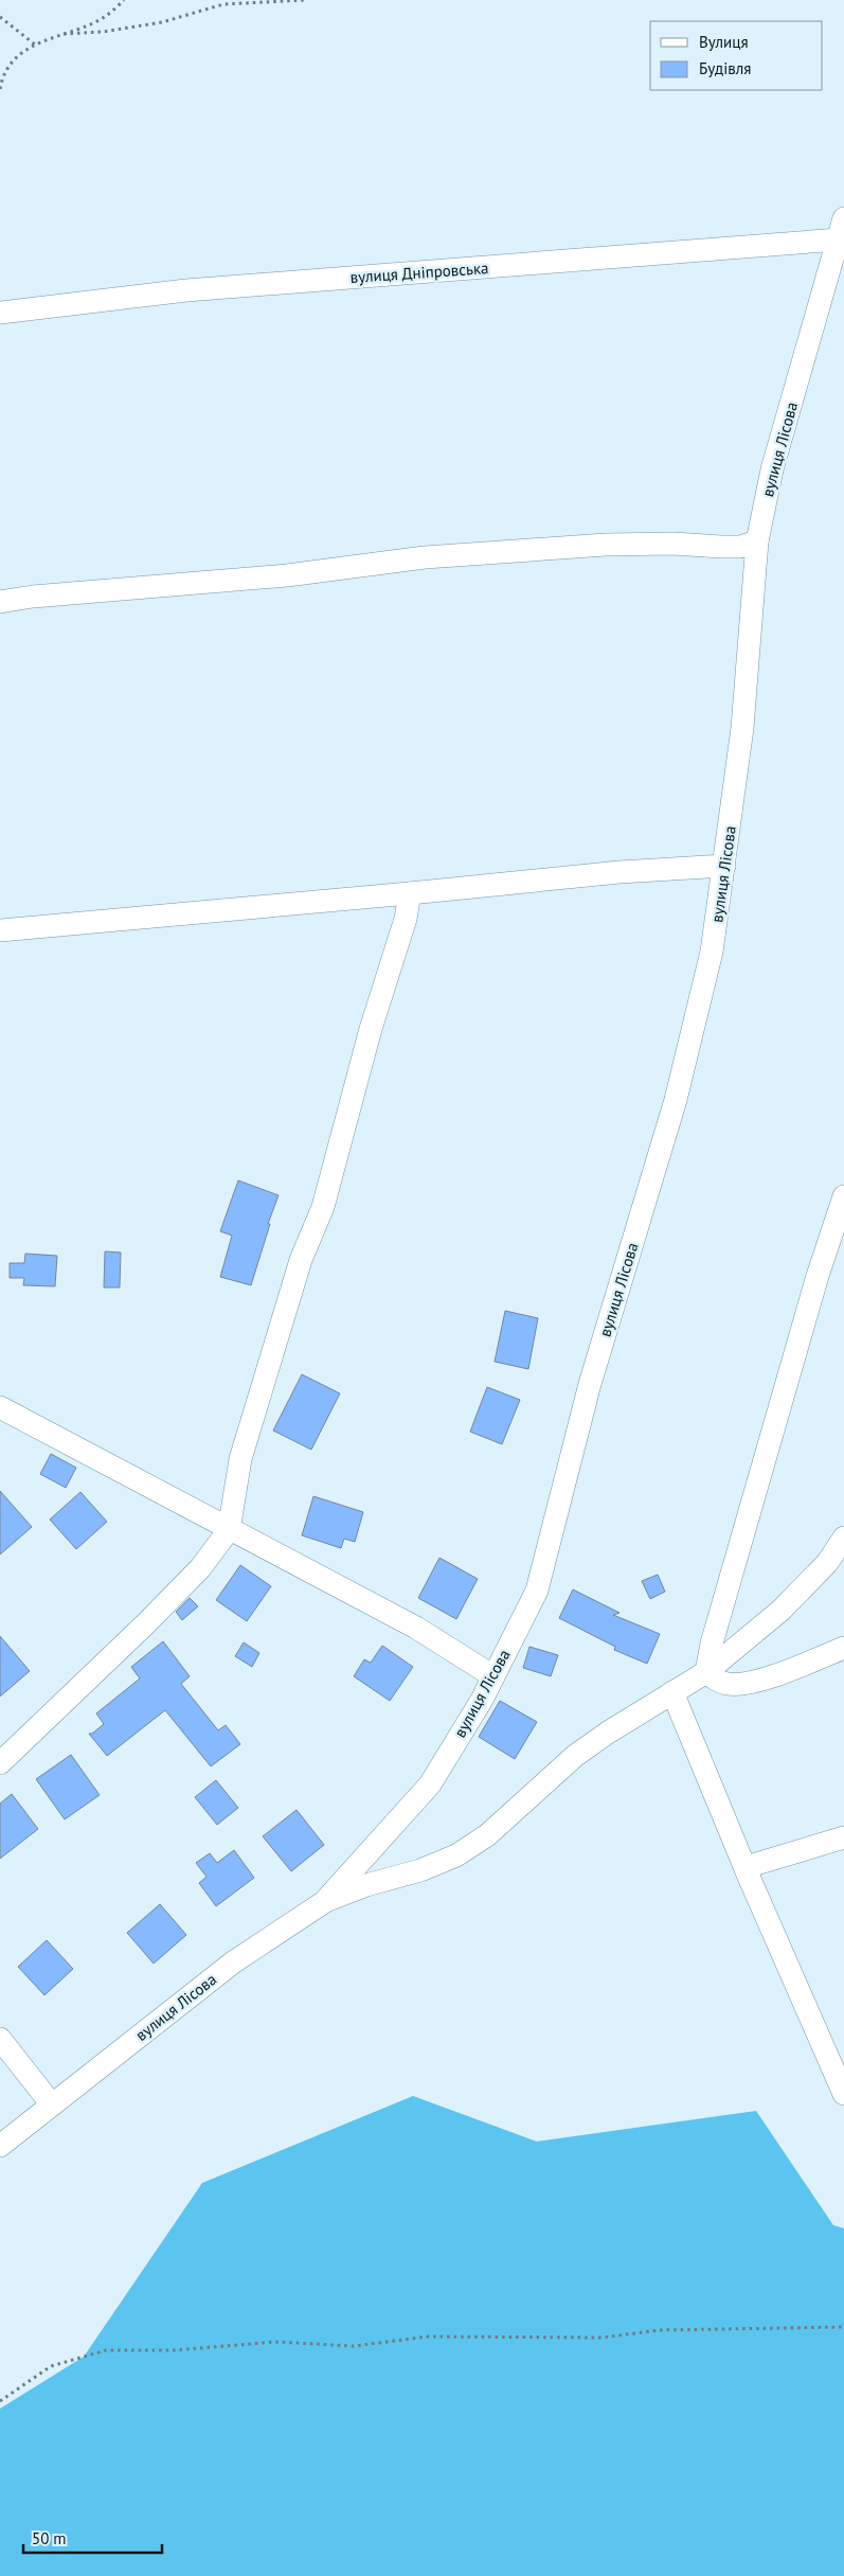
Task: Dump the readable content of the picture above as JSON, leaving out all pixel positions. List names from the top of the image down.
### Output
{
  "streets": {
    "street": ["вулиця Дніпровська", "вулиця Лісова"]
  },
  "crossings": [
    ["вулиця Дніпровська", "вулиця Лісова"]
  ],
  "legend": ["Вулиця", "Будівля"],
  "scale_bar": "50 m"
}
